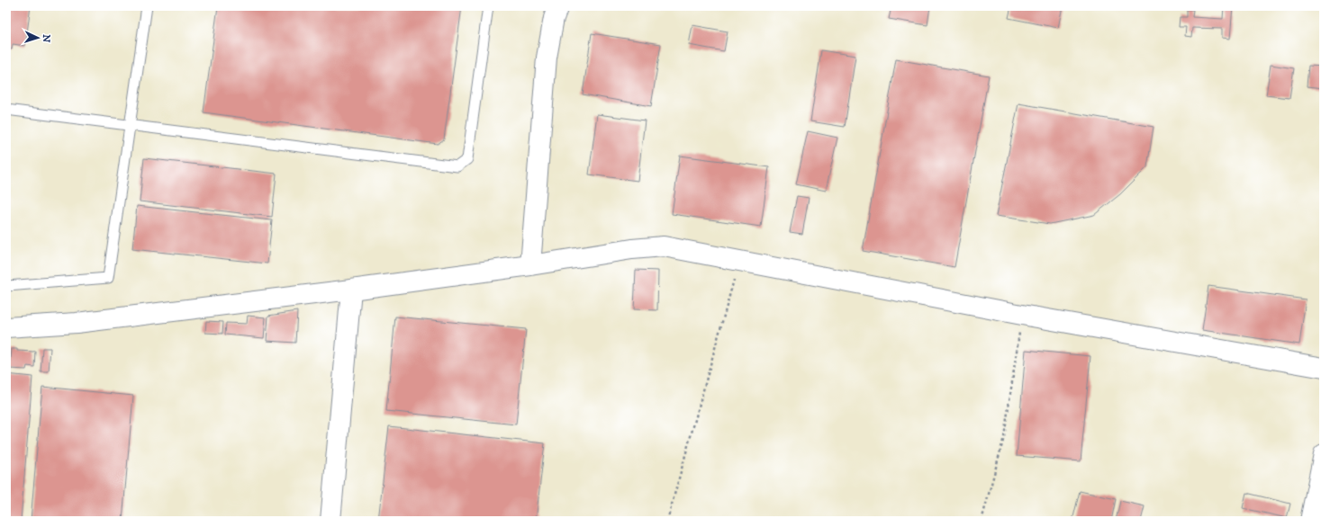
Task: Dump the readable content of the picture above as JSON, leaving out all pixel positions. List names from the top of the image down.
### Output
{
  "north": "right"
}
